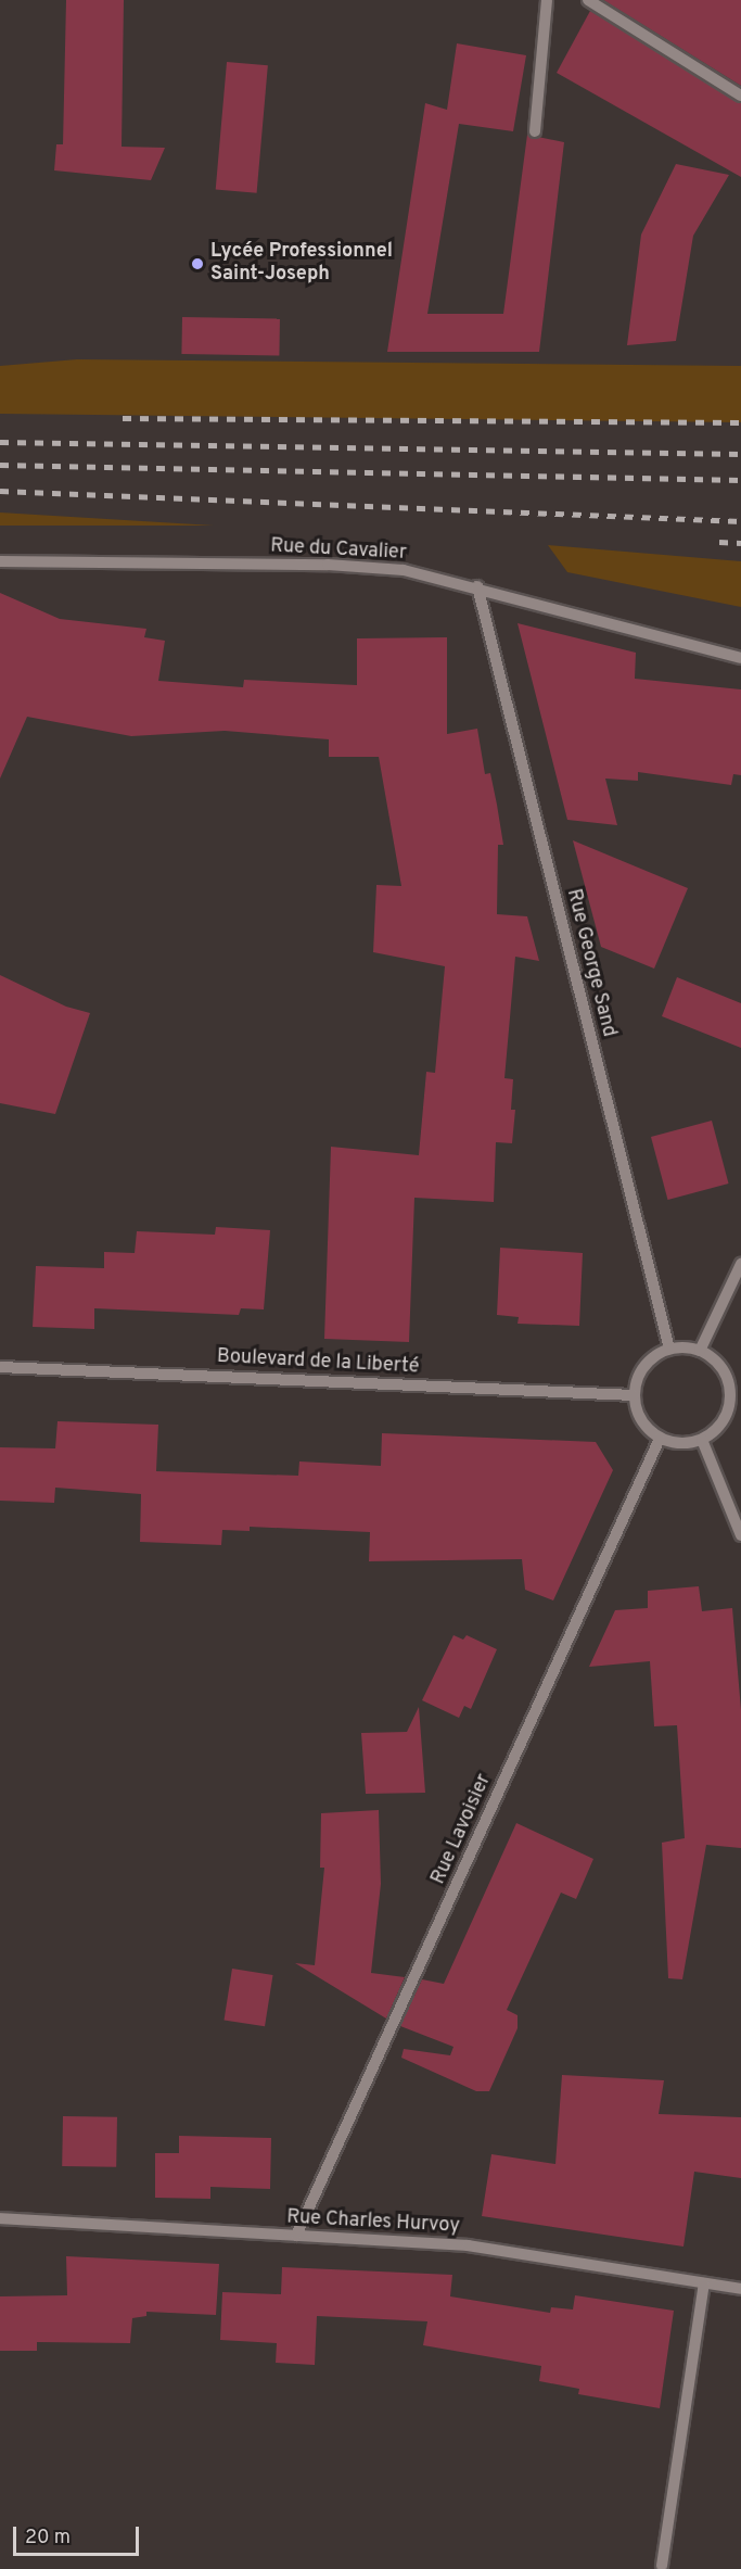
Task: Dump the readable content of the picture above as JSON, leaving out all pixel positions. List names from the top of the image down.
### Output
{
  "streets": {
    "street": [
      "Rue du Cavalier",
      "Rue George Sand",
      "Boulevard de la Liberté",
      "Rue Lavoisier",
      "Rue Charles Hurvoy"
    ]
  },
  "crossings": [
    ["Rue du Cavalier", "Rue George Sand"],
    ["Rue George Sand", "Boulevard de la Liberté"],
    ["Rue George Sand", "Rue Lavoisier"],
    ["Boulevard de la Liberté", "Rue Lavoisier"],
    ["Rue Lavoisier", "Rue Charles Hurvoy"]
  ],
  "places": ["Lycée Professionnel Saint-Joseph"],
  "scale_bar": "20 m"
}
